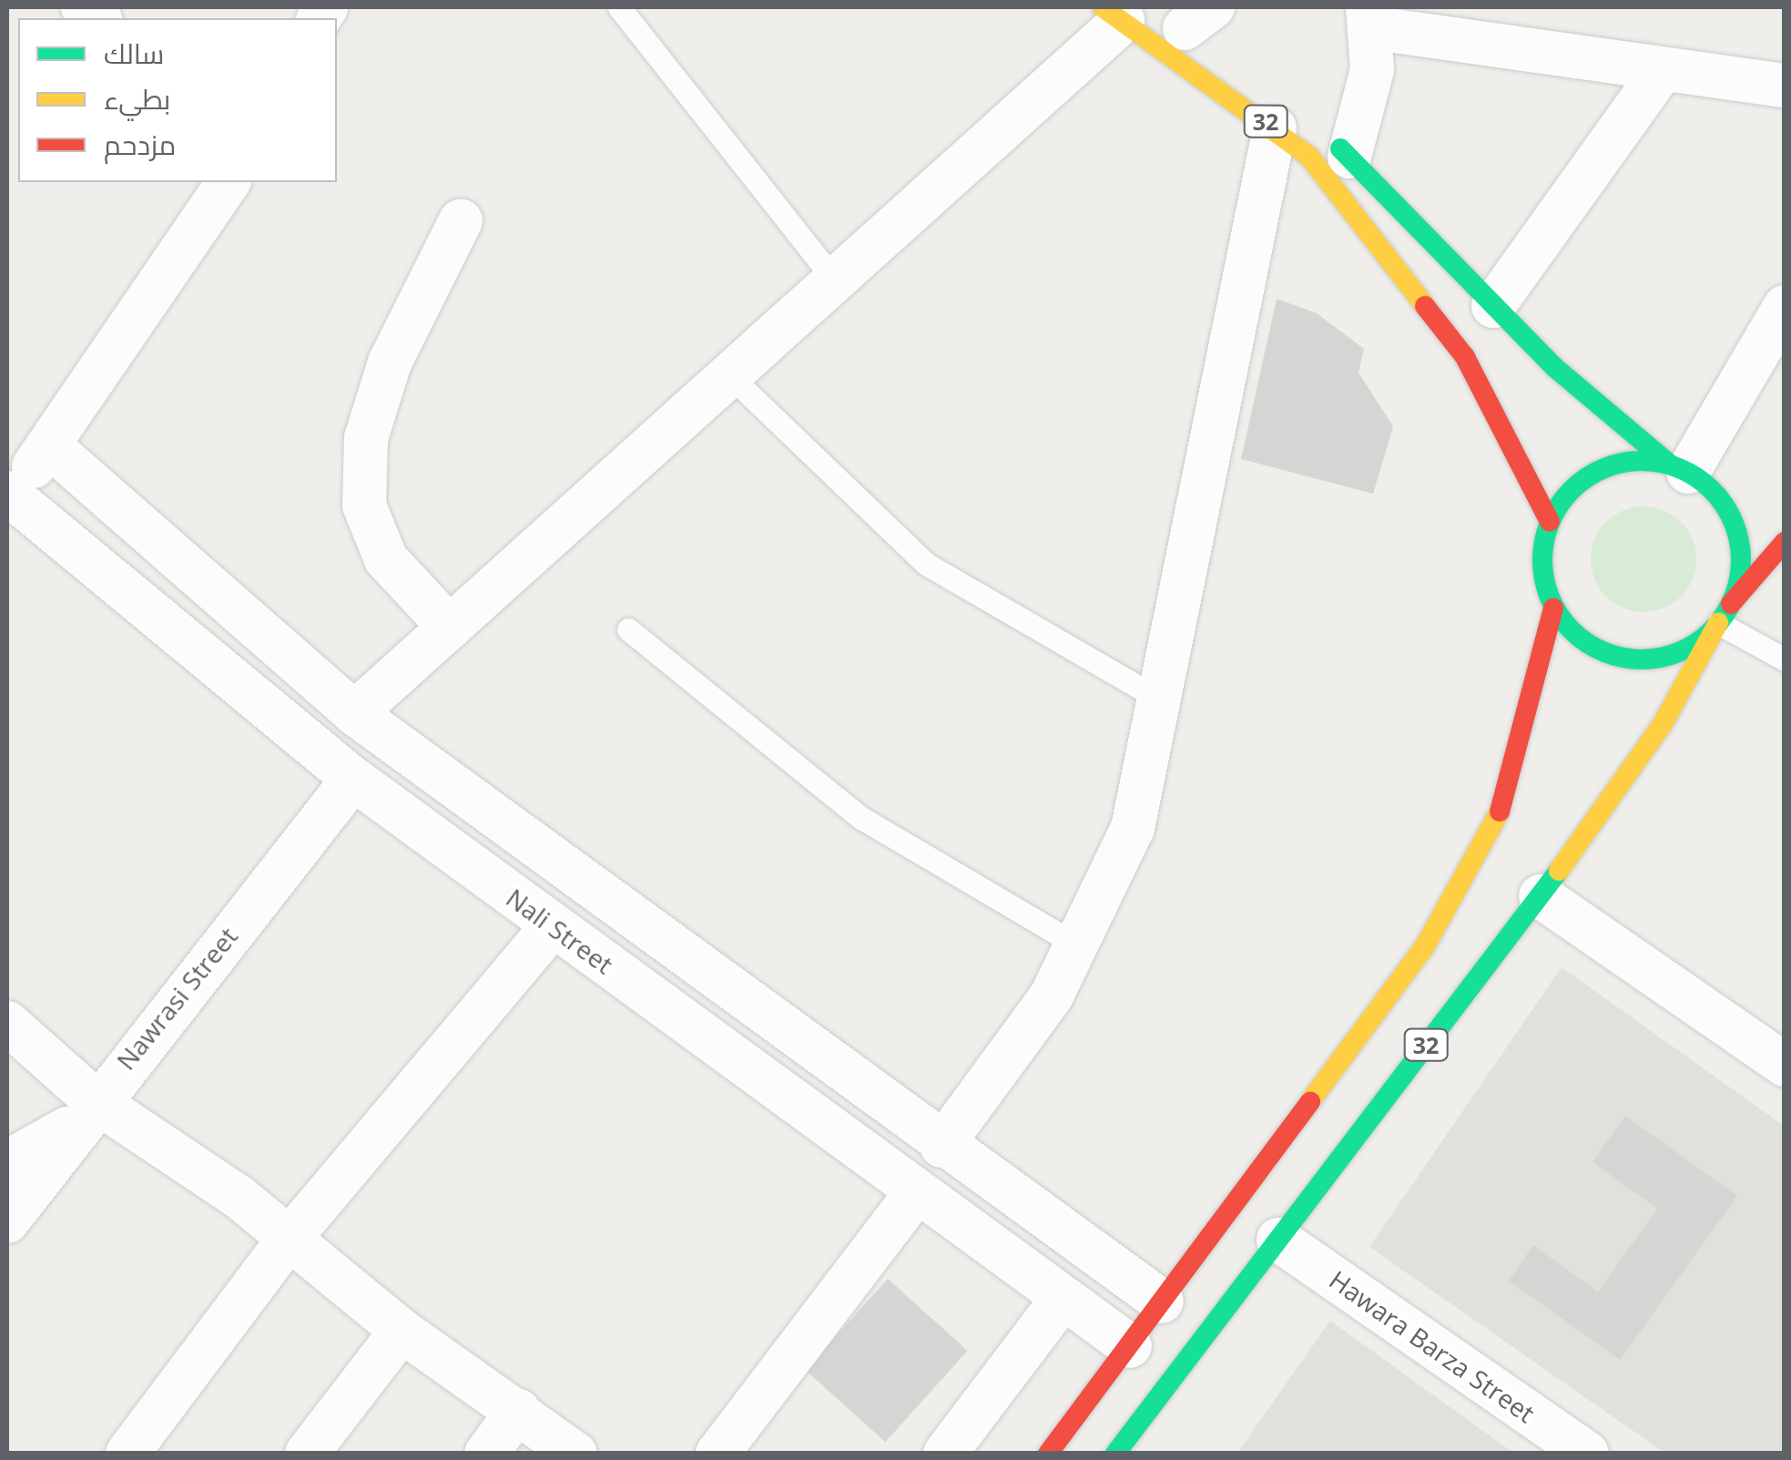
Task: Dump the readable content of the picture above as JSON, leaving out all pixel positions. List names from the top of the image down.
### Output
{
  "streets": {
    "main road": ["32"],
    "street": ["Nali Street", "Nawrasi Street", "Hawara Barza Street"]
  },
  "crossings": [
    ["32", "Nali Street"],
    ["32", "Hawara Barza Street"],
    ["Nali Street", "Nawrasi Street"]
  ],
  "legend": ["سالك", "بطيء", "مزدحم"]
}
